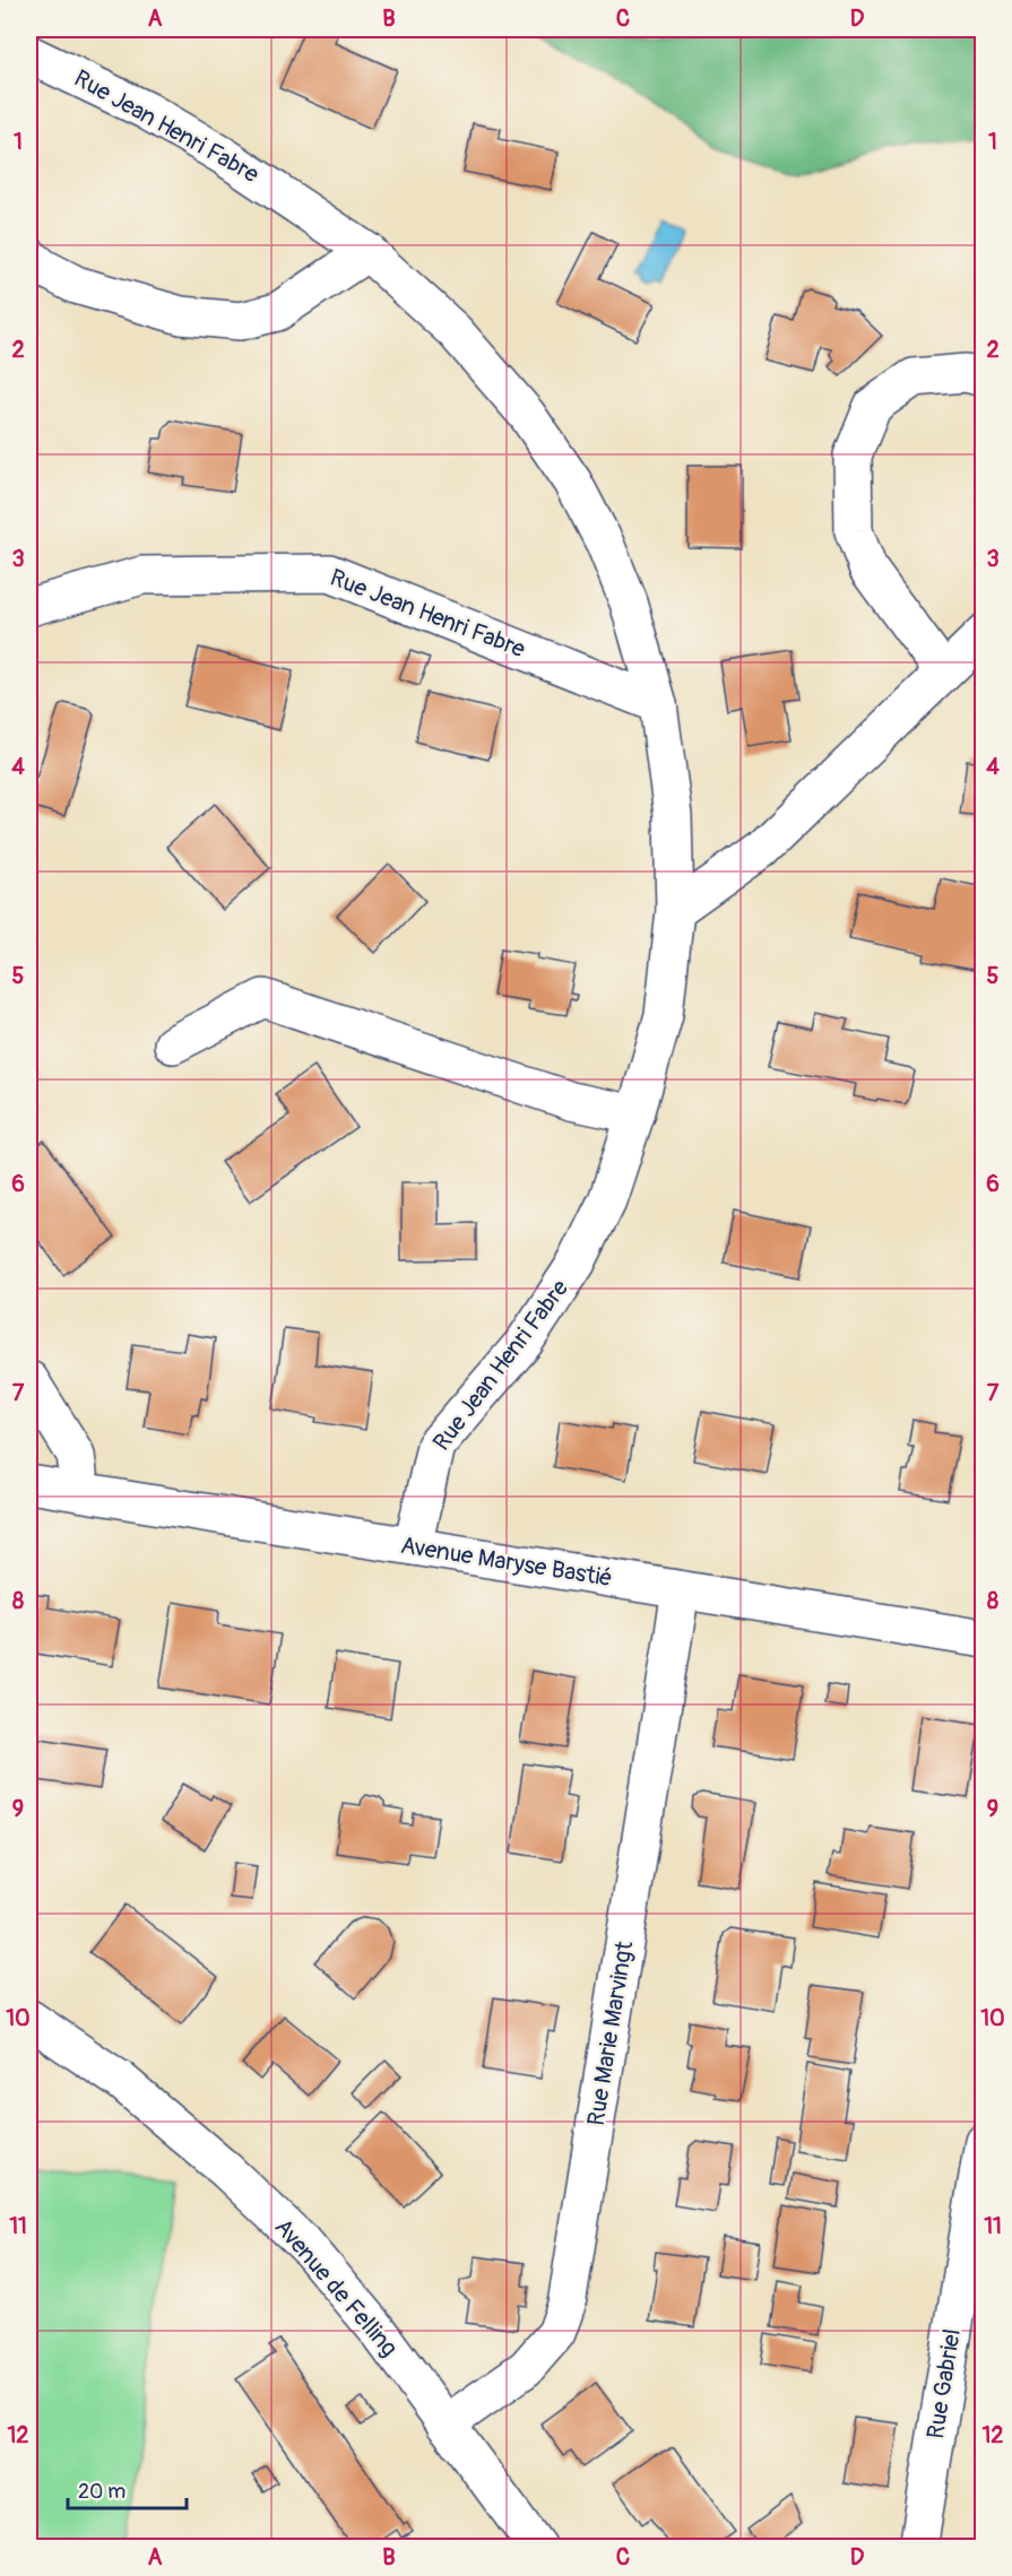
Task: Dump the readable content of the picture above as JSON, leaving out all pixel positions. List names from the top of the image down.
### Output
{
  "streets": {
    "street": [
      "Rue Jean Henri Fabre",
      "Avenue Maryse Bastié",
      "Rue Marie Marvingt",
      "Avenue de Felling",
      "Rue Gabriel"
    ]
  },
  "crossings": [
    ["Rue Jean Henri Fabre", "Avenue Maryse Bastié"],
    ["Avenue Maryse Bastié", "Rue Marie Marvingt"],
    ["Rue Marie Marvingt", "Avenue de Felling"]
  ],
  "scale_bar": "20 m",
  "grid": {
    "columns": [
      "A",
      "B",
      "C",
      "D"
    ],
    "rows": [
      "1",
      "2",
      "3",
      "4",
      "5",
      "6",
      "7",
      "8",
      "9",
      "10",
      "11",
      "12"
    ]
  }
}
